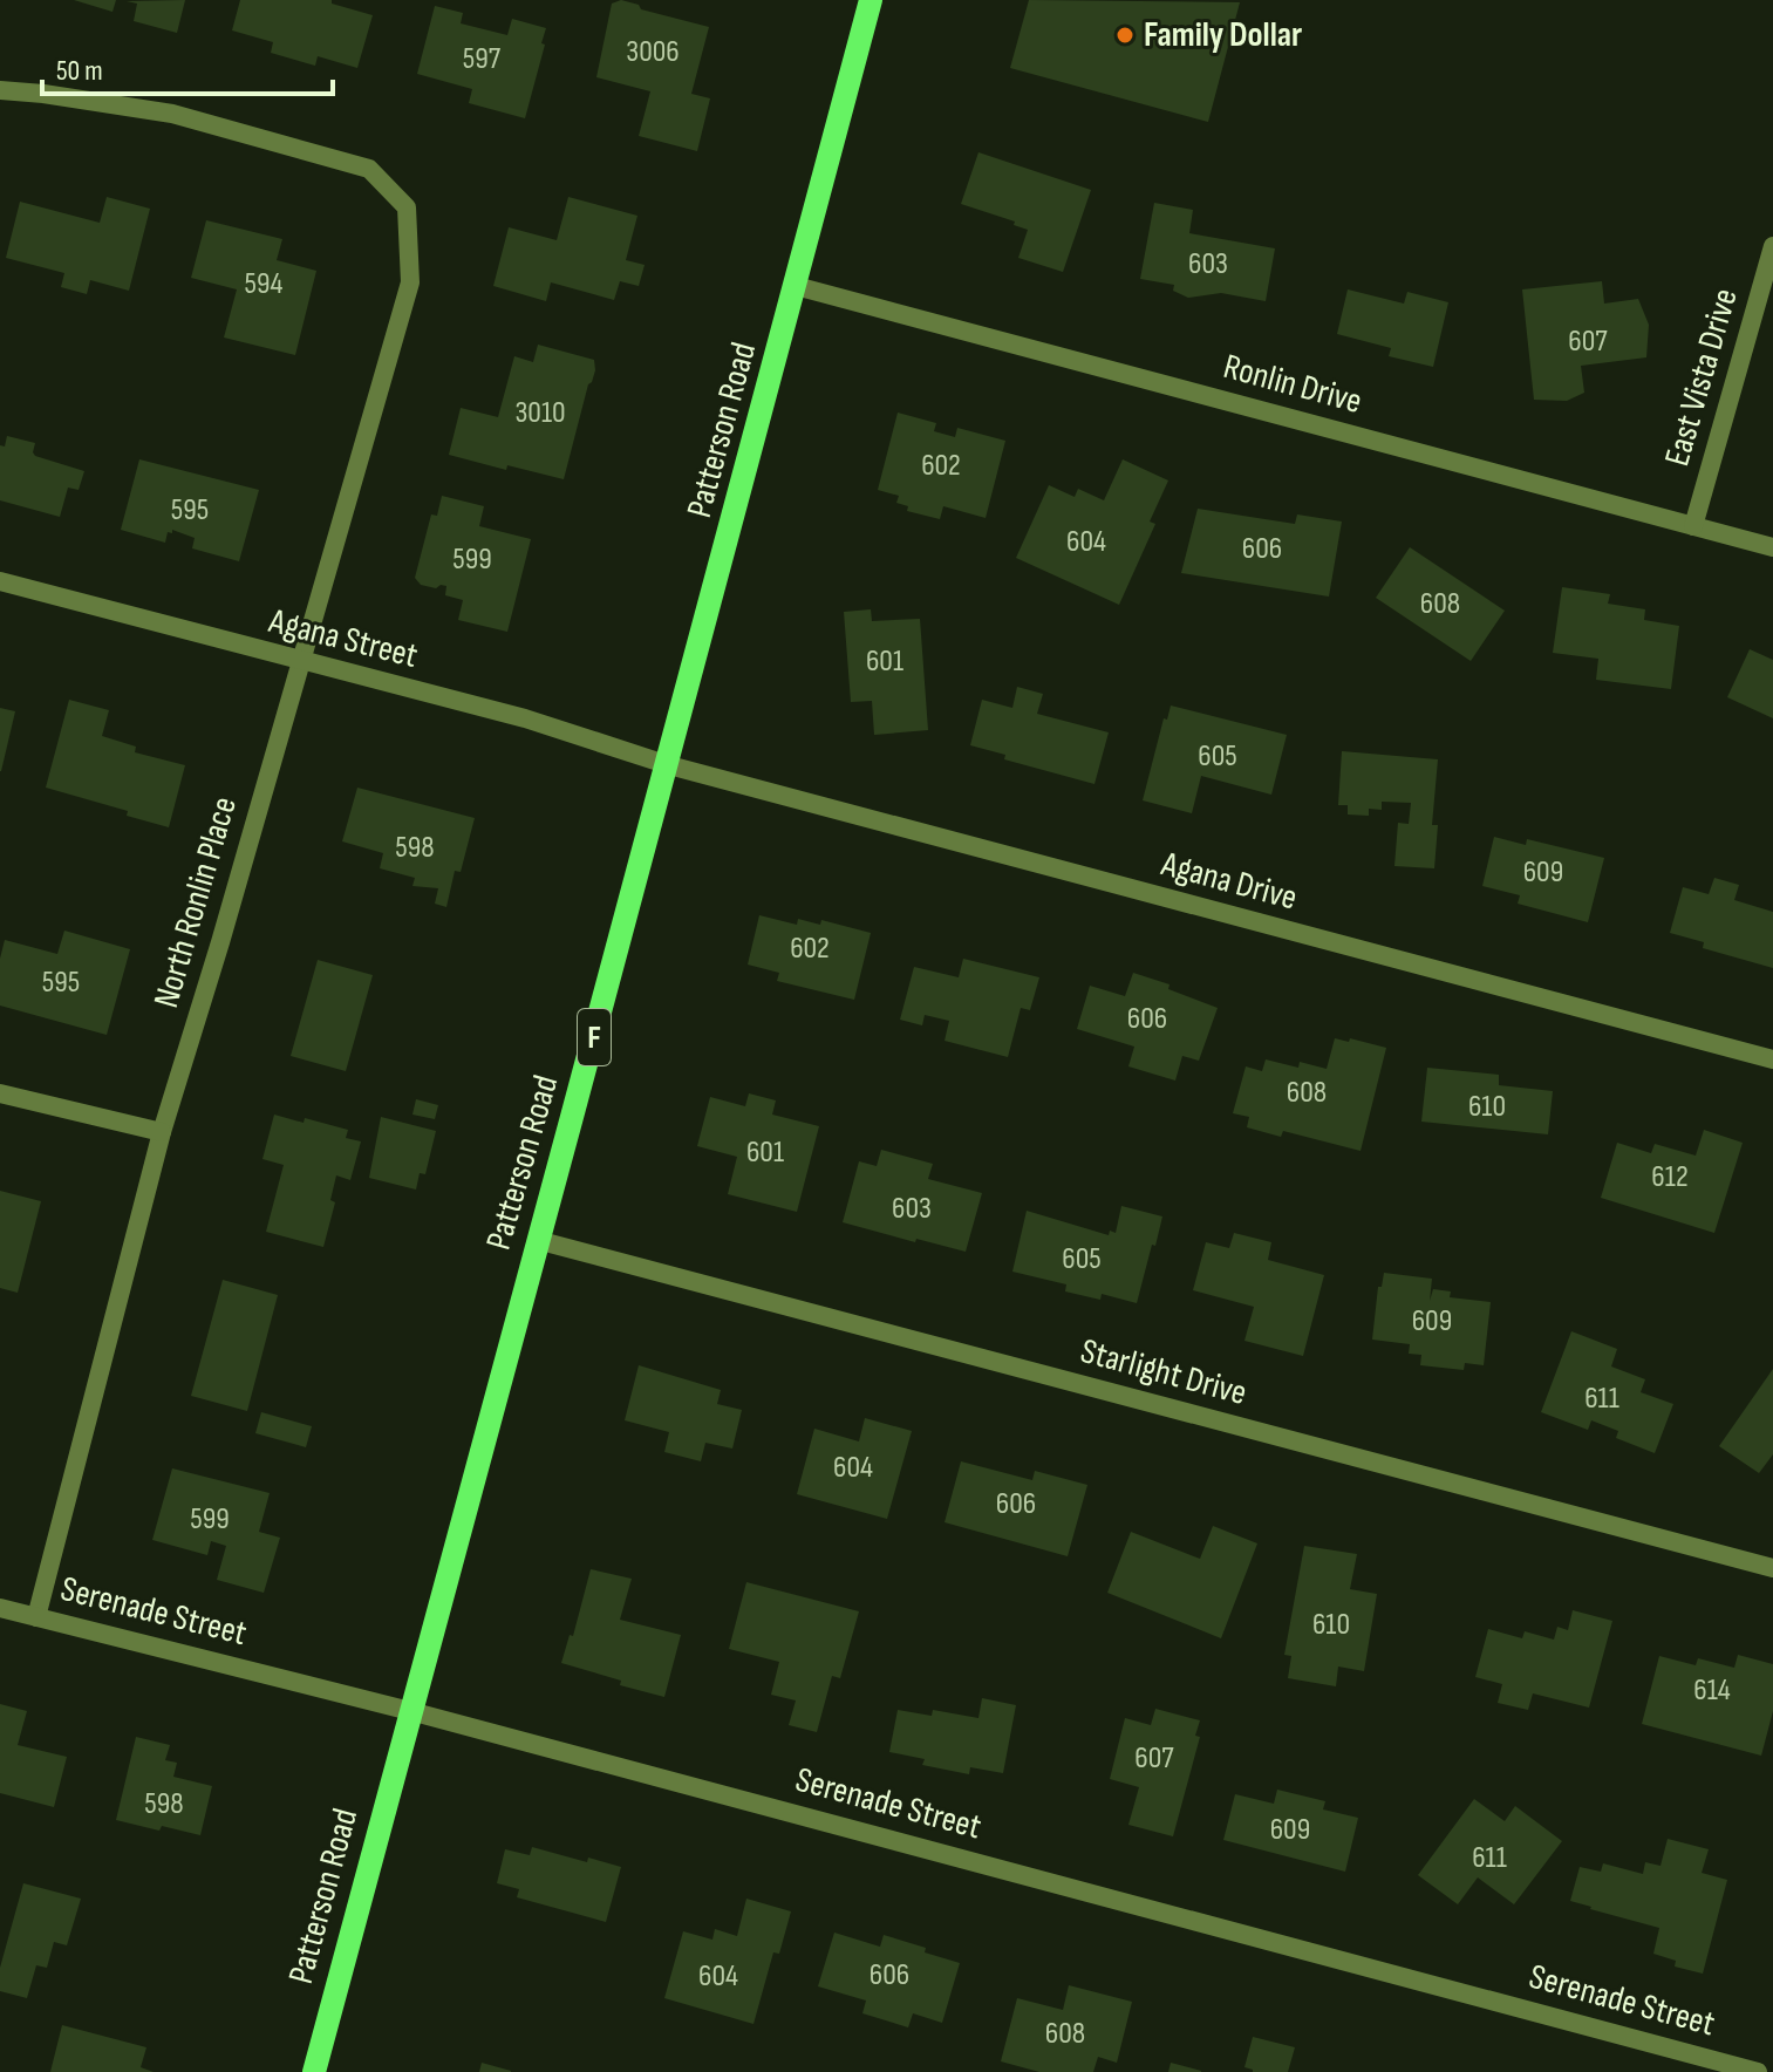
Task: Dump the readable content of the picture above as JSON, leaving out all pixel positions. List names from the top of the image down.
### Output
{
  "streets": {
    "main road": ["Patterson Road", "F"],
    "street": [
      "East Vista Drive",
      "Ronlin Drive",
      "Agana Street",
      "Agana Drive",
      "North Ronlin Place",
      "Starlight Drive",
      "Serenade Street"
    ]
  },
  "crossings": [
    ["East Vista Drive", "Ronlin Drive"],
    ["Ronlin Drive", "Patterson Road"],
    ["Patterson Road", "Agana Street"],
    ["Patterson Road", "Agana Drive"],
    ["Patterson Road", "Starlight Drive"],
    ["Patterson Road", "Serenade Street"],
    ["Agana Street", "Agana Drive"],
    ["Agana Street", "North Ronlin Place"],
    ["North Ronlin Place", "Serenade Street"]
  ],
  "places": ["Family Dollar"],
  "house_numbers": [
    "3006",
    "597",
    "603",
    "594",
    "607",
    "3010",
    "602",
    "595",
    "604",
    "606",
    "599",
    "608",
    "601",
    "605",
    "598",
    "609",
    "602",
    "595",
    "606",
    "608",
    "610",
    "601",
    "612",
    "603",
    "605",
    "609",
    "611",
    "604",
    "606",
    "599",
    "610",
    "614",
    "607",
    "598",
    "609",
    "611",
    "606",
    "604",
    "608"
  ],
  "scale_bar": "50 m"
}
